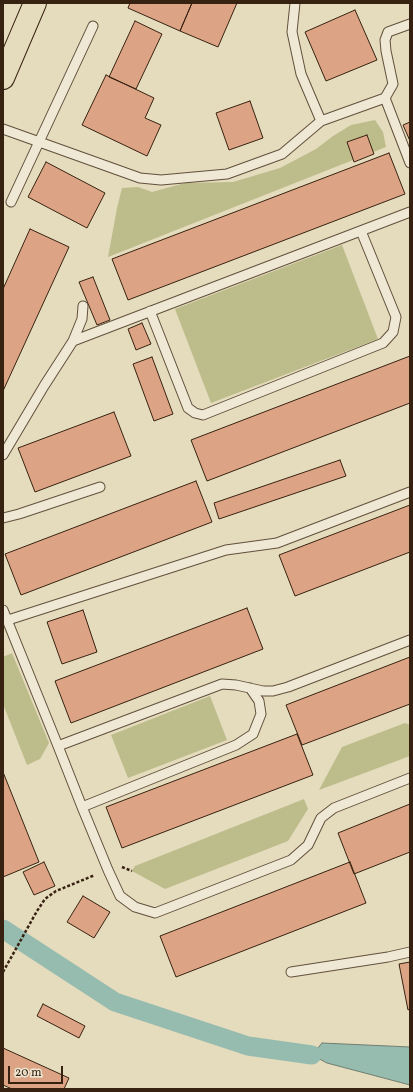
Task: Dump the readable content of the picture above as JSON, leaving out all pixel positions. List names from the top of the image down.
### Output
{
  "scale_bar": "20 m"
}
